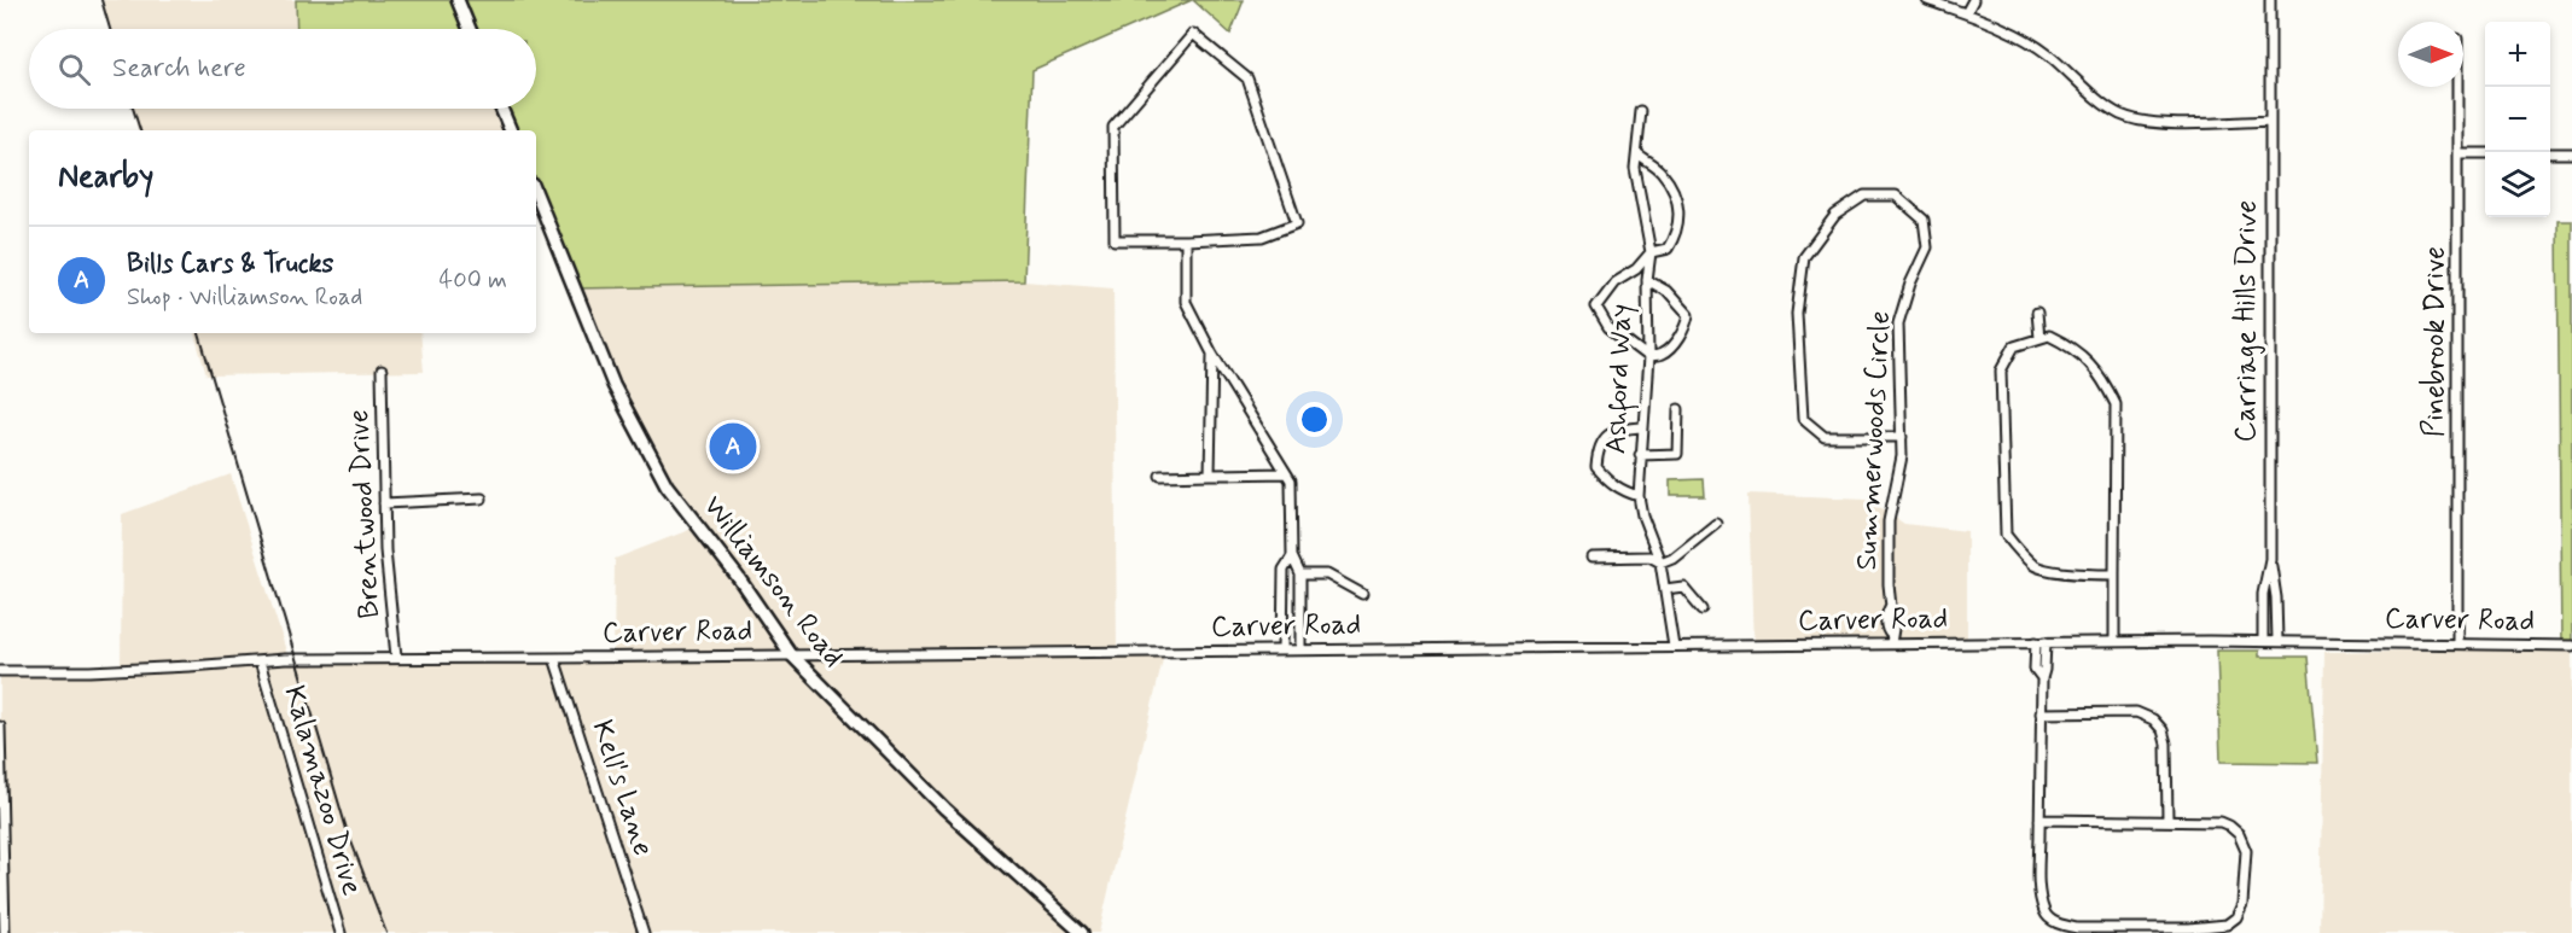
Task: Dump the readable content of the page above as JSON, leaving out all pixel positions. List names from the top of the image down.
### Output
{
  "streets": {
    "main road": ["Williamson Road"],
    "street": [
      "Carriage Hills Drive",
      "Pinebrook Drive",
      "Ashford Way",
      "Summerwoods Circle",
      "Brentwood Drive",
      "Carver Road",
      "Kell's Lane",
      "Kalamazoo Drive"
    ]
  },
  "crossings": [
    ["Carriage Hills Drive", "Carver Road"],
    ["Pinebrook Drive", "Carver Road"],
    ["Ashford Way", "Carver Road"],
    ["Summerwoods Circle", "Carver Road"],
    ["Brentwood Drive", "Carver Road"],
    ["Williamson Road", "Carver Road"],
    ["Carver Road", "Kell's Lane"],
    ["Carver Road", "Kalamazoo Drive"]
  ],
  "north": "right",
  "page": {
    "map_buttons": ["+", "−"],
    "search": "Search here",
    "heading": "Nearby",
    "list": [
      {
        "mark": "A",
        "name": "Bills Cars & Trucks",
        "note": "Shop · Williamson Road",
        "value": "400 m"
      }
    ],
    "pins": "A"
  }
}
